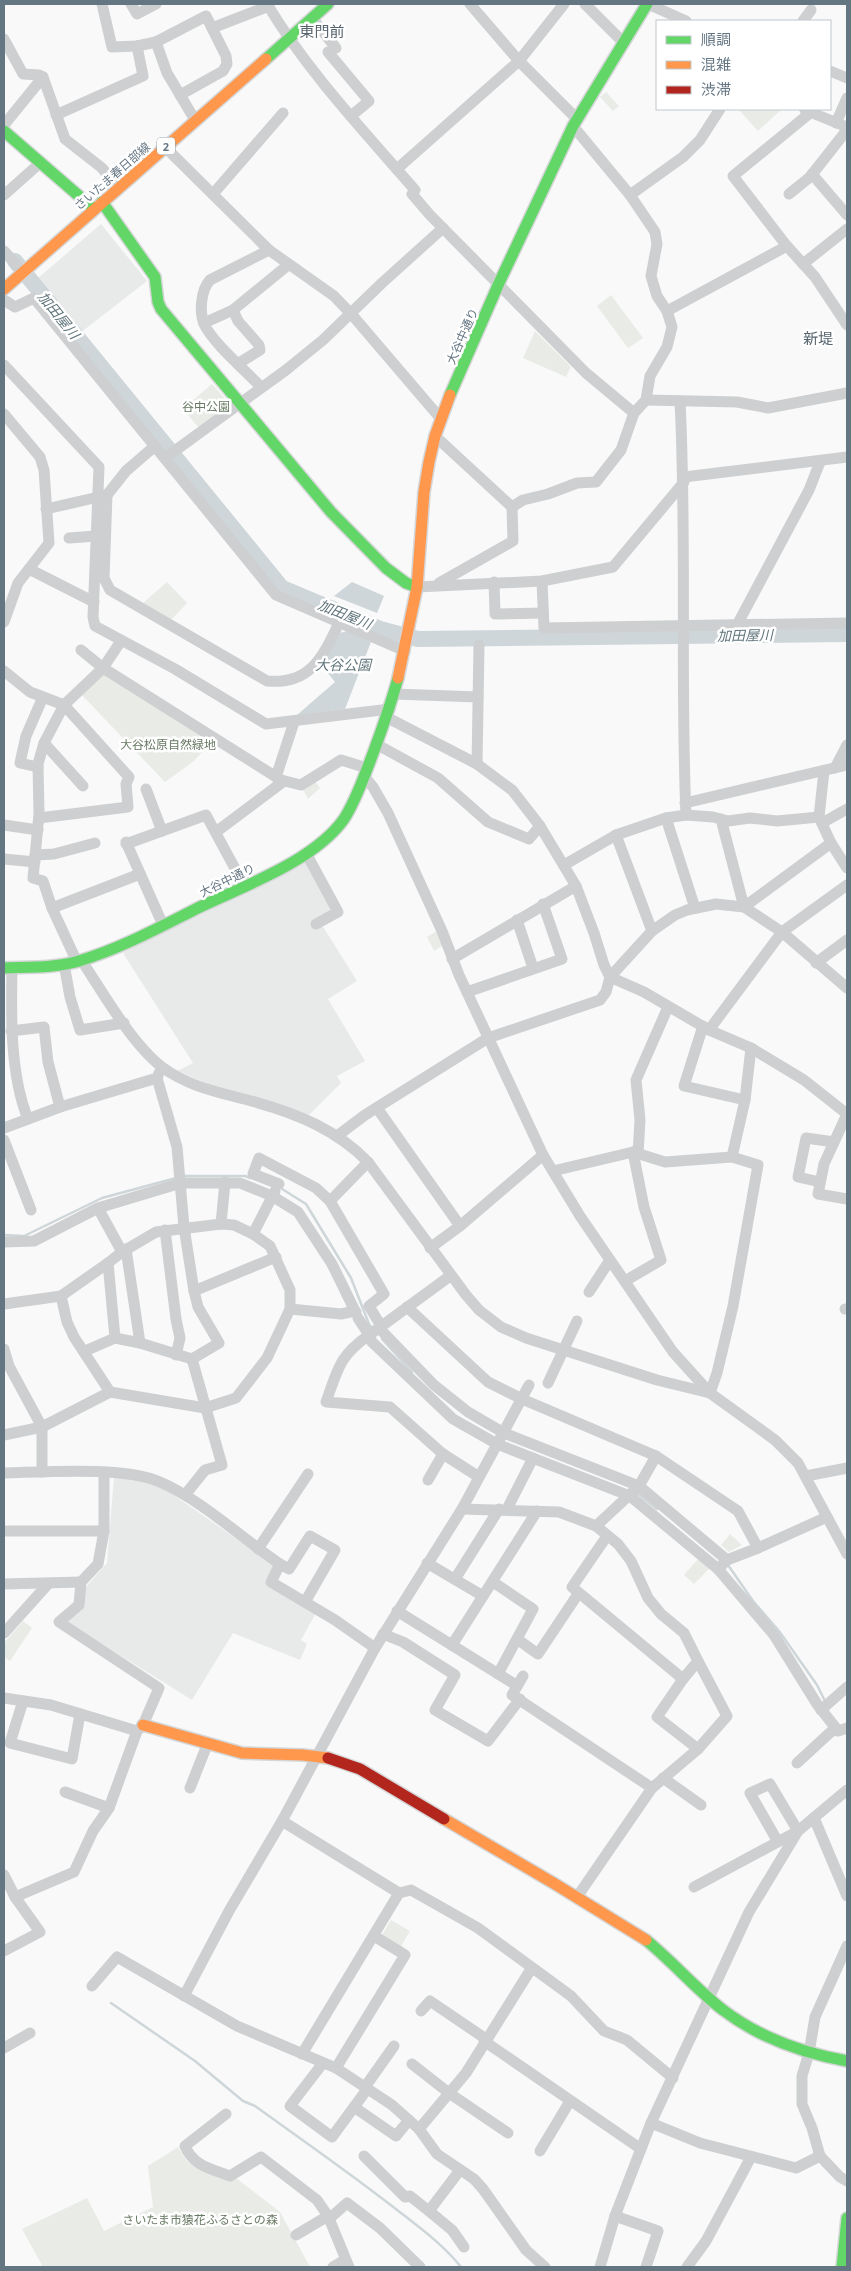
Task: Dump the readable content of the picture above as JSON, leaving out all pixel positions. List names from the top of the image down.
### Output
{
  "streets": {
    "street": ["2", "さいたま春日部線", "大谷中通り"]
  },
  "districts": ["東門前", "新堤"],
  "water": ["加田屋川", "大谷公園"],
  "parks": ["谷中公園", "大谷松原自然緑地", "さいたま市猿花ふるさとの森"],
  "legend": ["順調", "混雑", "渋滞"]
}
